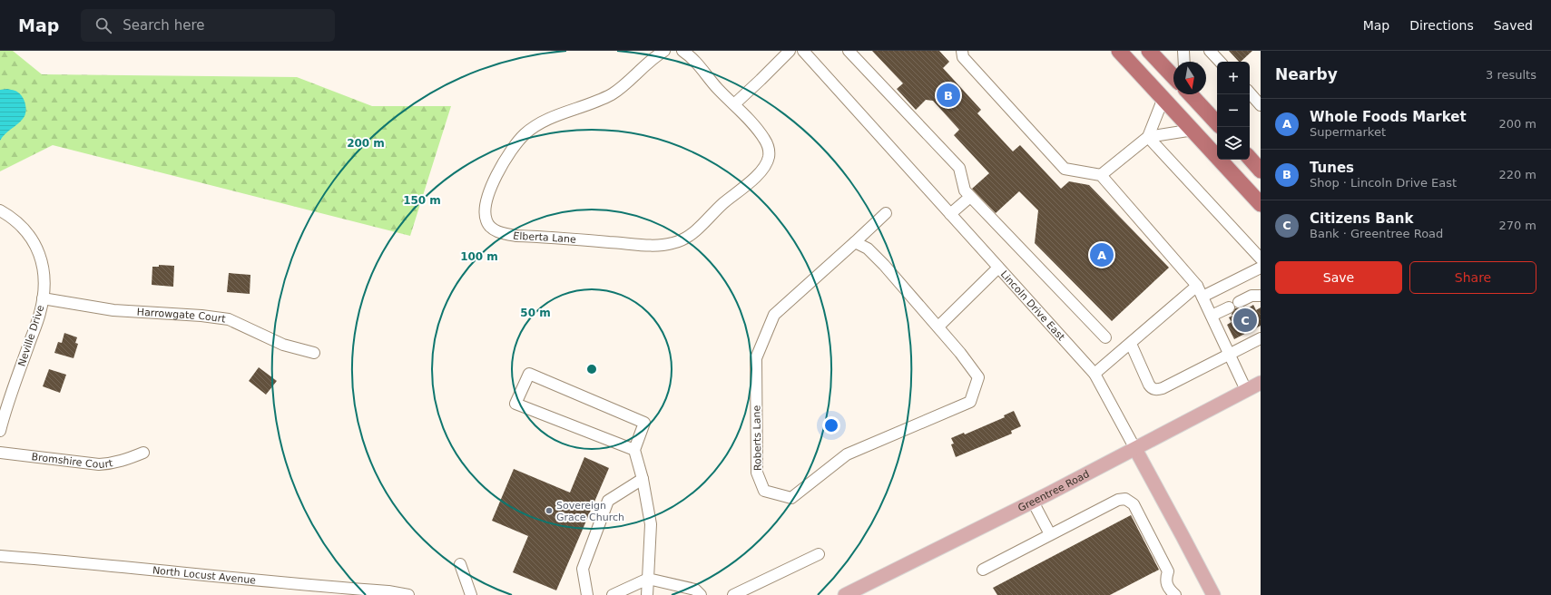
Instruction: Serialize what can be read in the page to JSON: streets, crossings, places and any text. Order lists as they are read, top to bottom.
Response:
{
  "streets": {
    "main road": ["Lincoln Drive East", "Greentree Road"],
    "street": [
      "Elberta Lane",
      "Harrowgate Court",
      "Neville Drive",
      "Roberts Lane",
      "Bromshire Court",
      "North Locust Avenue"
    ]
  },
  "crossings": [
    ["Lincoln Drive East", "Greentree Road"],
    ["Harrowgate Court", "Neville Drive"]
  ],
  "places": ["Sovereign Grace Church"],
  "north": "bottom",
  "page": {
    "header": "Map",
    "search": "Search here",
    "nav": ["Map", "Directions", "Saved"],
    "heading": ["Nearby", "3 results"],
    "map_buttons": ["+", "−"],
    "pins": ["B", "A", "C"],
    "list": [
      {
        "mark": "A",
        "name": "Whole Foods Market",
        "note": "Supermarket",
        "value": "200 m"
      },
      {
        "mark": "B",
        "name": "Tunes",
        "note": "Shop · Lincoln Drive East",
        "value": "220 m"
      },
      {
        "mark": "C",
        "name": "Citizens Bank",
        "note": "Bank · Greentree Road",
        "value": "270 m"
      }
    ],
    "buttons": ["Save", "Share"]
  },
  "rings": [
    "200 m",
    "150 m",
    "100 m",
    "50 m"
  ]
}
